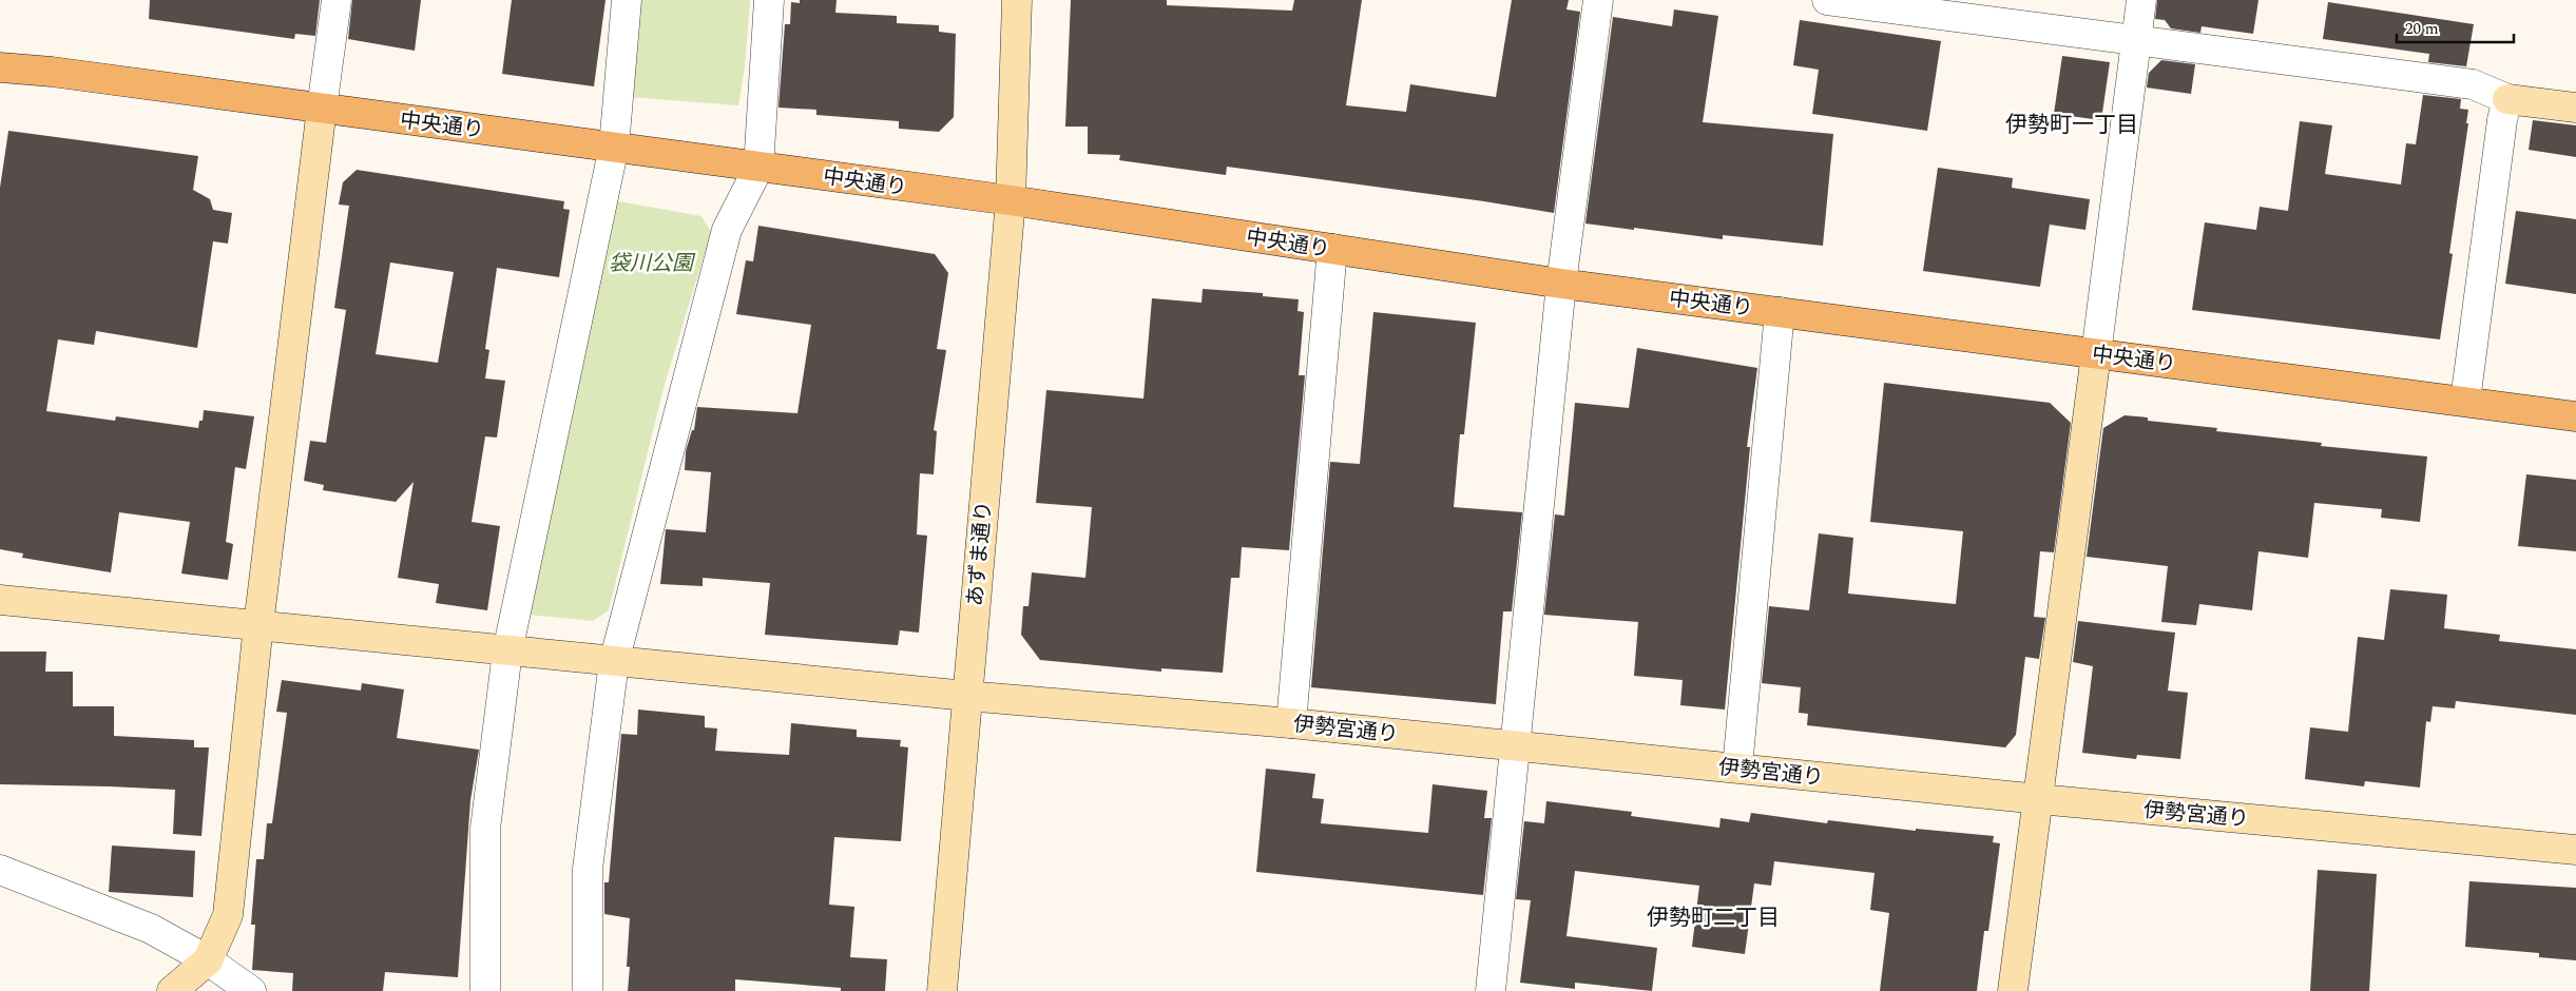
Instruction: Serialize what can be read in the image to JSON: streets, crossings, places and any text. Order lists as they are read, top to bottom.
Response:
{
  "streets": {
    "main road": ["中央通り"],
    "street": ["あずま通り", "伊勢宮通り"]
  },
  "crossings": [
    ["中央通り", "あずま通り"],
    ["あずま通り", "伊勢宮通り"]
  ],
  "districts": ["伊勢町一丁目", "伊勢町二丁目"],
  "parks": ["袋川公園"],
  "scale_bar": "20 m"
}
